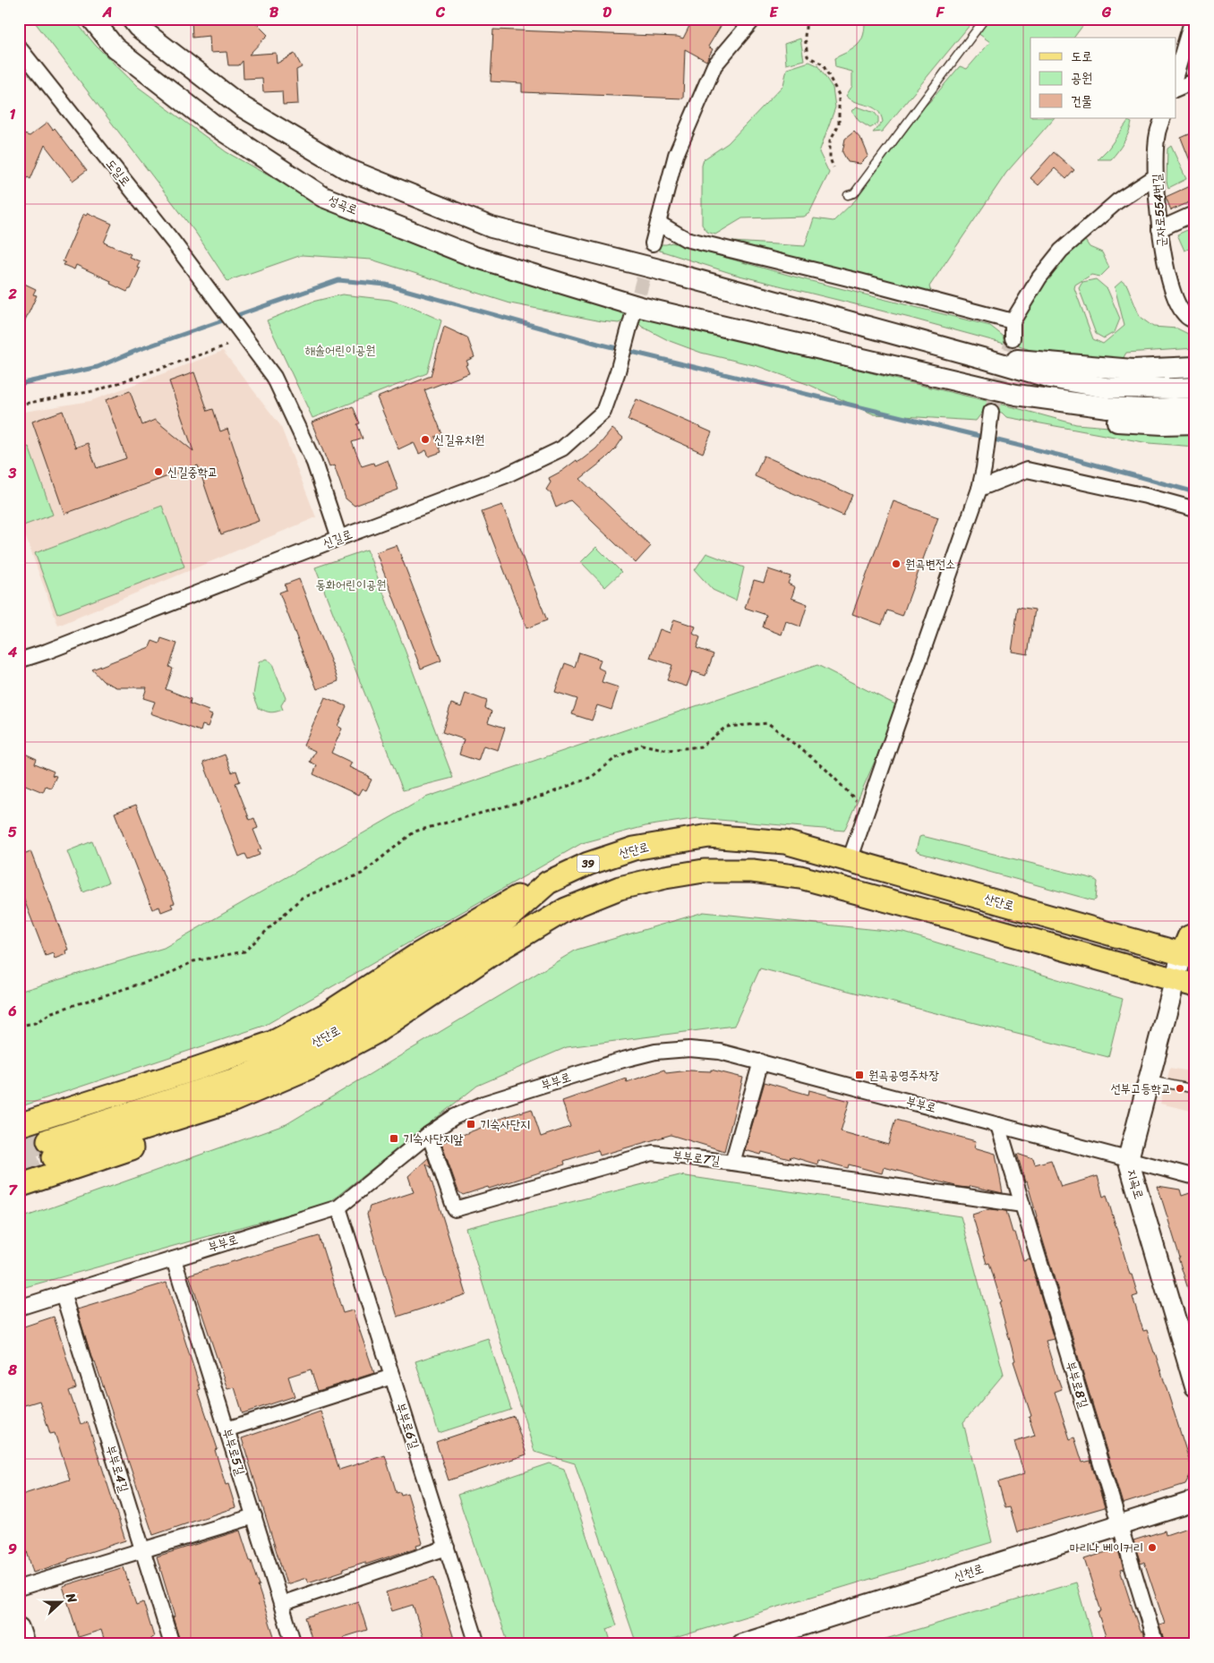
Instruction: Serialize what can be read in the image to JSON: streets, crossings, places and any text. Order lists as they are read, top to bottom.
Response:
{
  "streets": {
    "main road": [
      "성곡로",
      "산단로",
      "39",
      "지곡로",
      "신천로"
    ],
    "street": [
      "도일로",
      "군자로554번길",
      "신길로",
      "부부로",
      "부부로7길",
      "부부로8길",
      "부부로6길",
      "부부로5길",
      "부부로4길"
    ]
  },
  "crossings": [
    ["도일로", "신길로"],
    ["성곡로", "신길로"],
    ["산단로", "지곡로"],
    ["부부로", "부부로7길"],
    ["부부로", "지곡로"],
    ["부부로", "부부로8길"],
    ["부부로", "부부로6길"],
    ["부부로", "부부로5길"],
    ["부부로", "부부로4길"],
    ["부부로7길", "부부로8길"],
    ["부부로8길", "신천로"]
  ],
  "parks": ["해솔어린이공원", "동화어린이공원"],
  "places": {
    "other": [
      "신길유치원",
      "신길중학교",
      "원곡변전소",
      "선부고등학교",
      "마리나 베이커리"
    ],
    "transit": ["원곡공영주차장", "기숙사단지", "기숙사단지앞"]
  },
  "legend": ["도로", "공원", "건물"],
  "north": "right",
  "grid": {
    "columns": [
      "A",
      "B",
      "C",
      "D",
      "E",
      "F",
      "G"
    ],
    "rows": [
      "1",
      "2",
      "3",
      "4",
      "5",
      "6",
      "7",
      "8",
      "9"
    ]
  }
}
